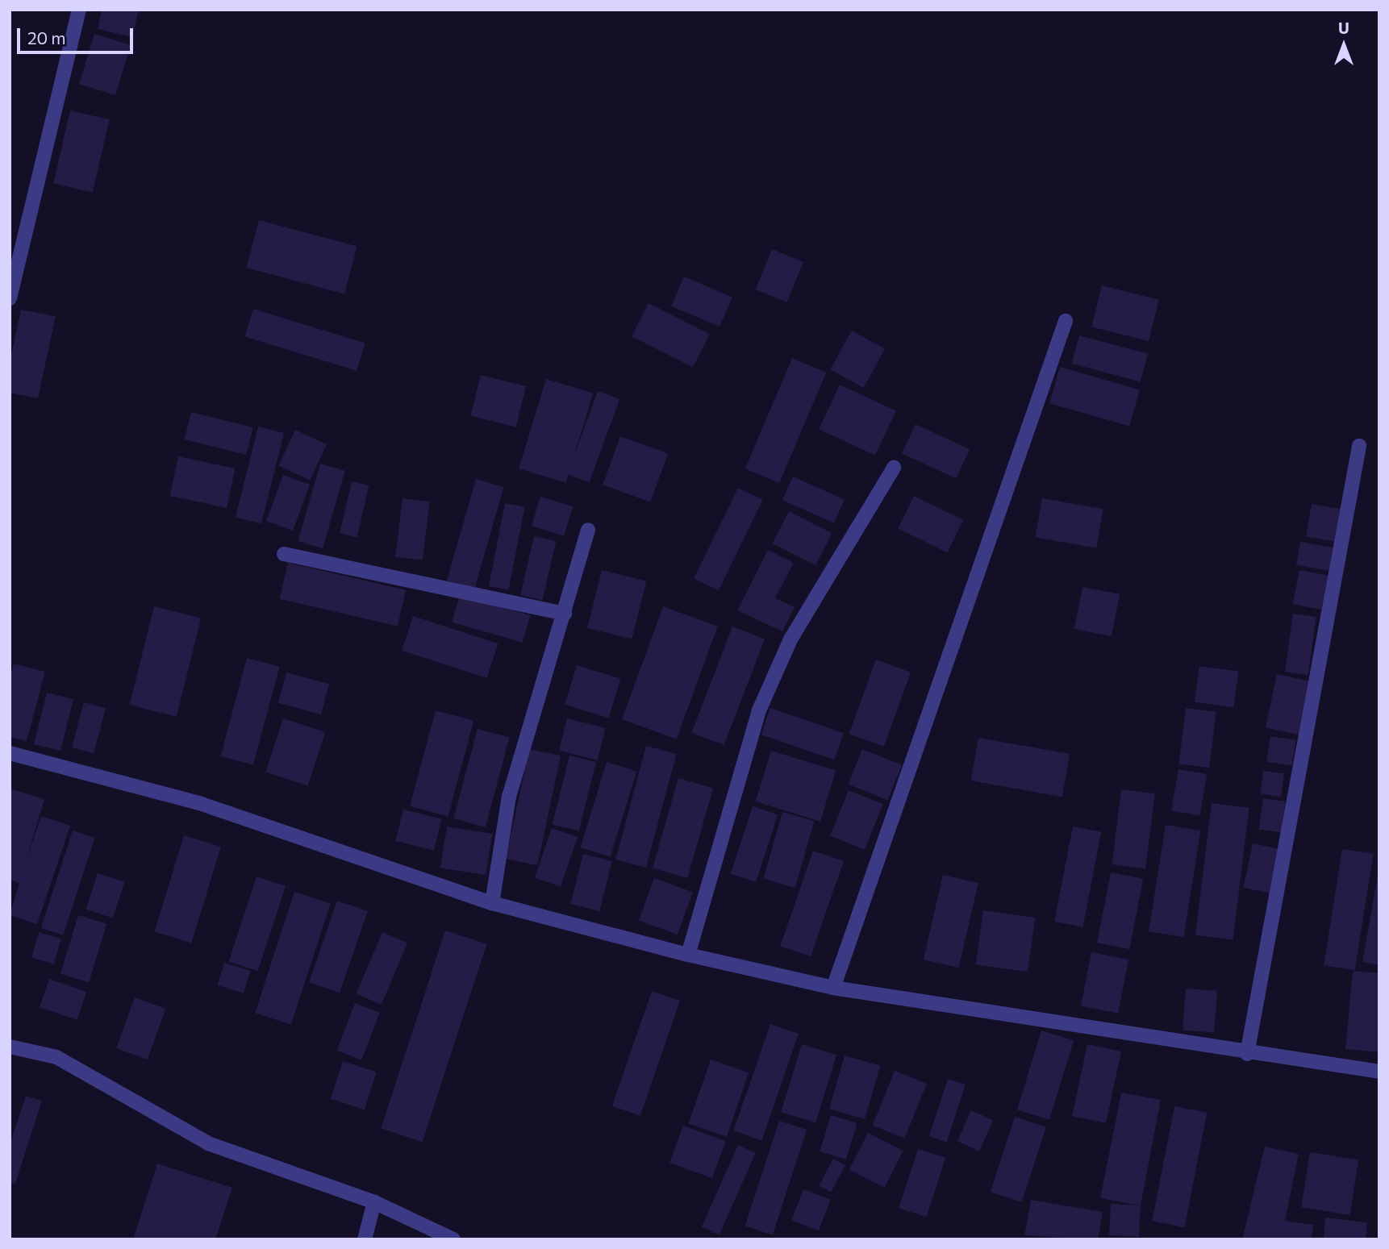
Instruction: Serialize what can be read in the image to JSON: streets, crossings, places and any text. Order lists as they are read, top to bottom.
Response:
{
  "scale_bar": "20 m",
  "north": "top"
}
